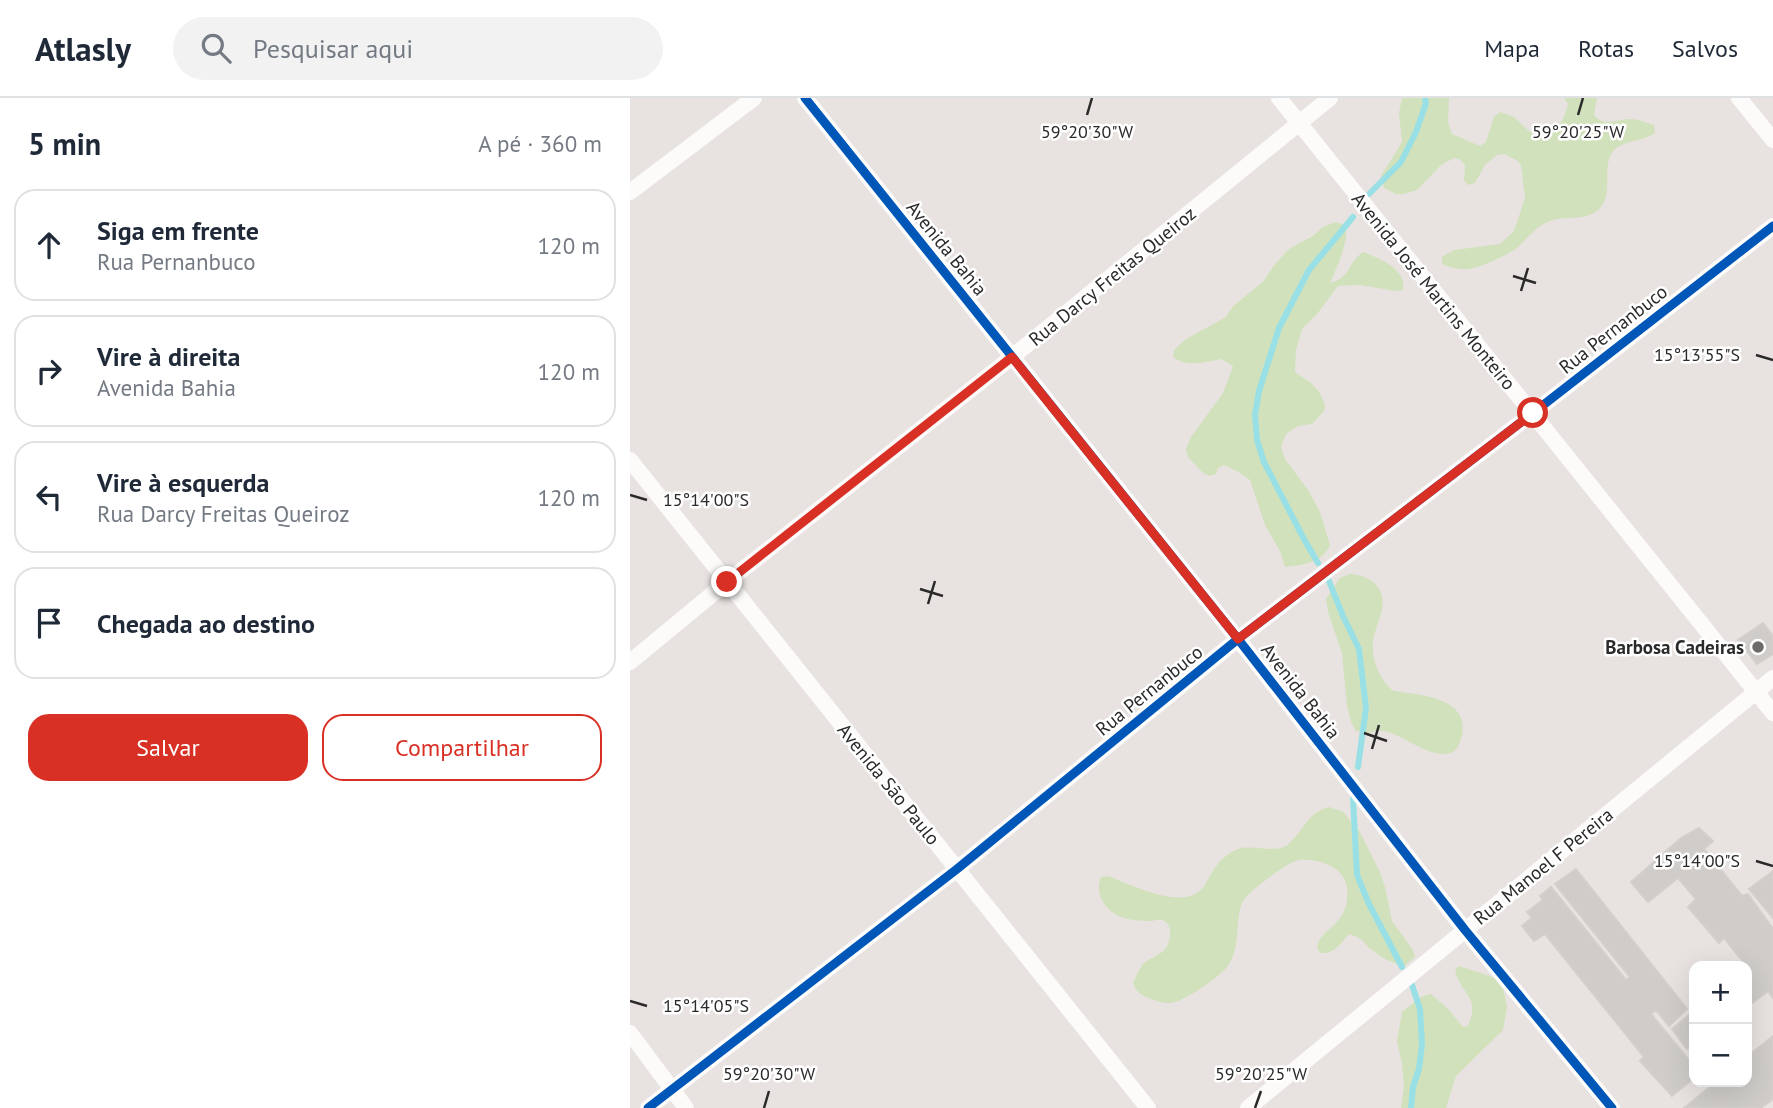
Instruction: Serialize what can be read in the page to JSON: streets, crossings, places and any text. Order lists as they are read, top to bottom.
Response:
{
  "streets": {
    "street": [
      "Avenida Bahia",
      "Rua Darcy Freitas Queiroz",
      "Avenida José Martins Monteiro",
      "Rua Pernanbuco",
      "Avenida São Paulo",
      "Rua Manoel F Pereira"
    ]
  },
  "crossings": [
    ["Avenida Bahia", "Rua Darcy Freitas Queiroz"],
    ["Avenida Bahia", "Rua Pernanbuco"],
    ["Avenida Bahia", "Rua Manoel F Pereira"],
    ["Rua Darcy Freitas Queiroz", "Avenida José Martins Monteiro"],
    ["Rua Darcy Freitas Queiroz", "Avenida São Paulo"],
    ["Avenida José Martins Monteiro", "Rua Pernanbuco"],
    ["Avenida José Martins Monteiro", "Rua Manoel F Pereira"],
    ["Rua Pernanbuco", "Avenida São Paulo"]
  ],
  "places": ["Barbosa Cadeiras"],
  "page": {
    "header": "Atlasly",
    "search": "Pesquisar aqui",
    "nav": ["Mapa", "Rotas", "Salvos"],
    "heading": ["5 min", "A pé · 360 m"],
    "list": [
      ["Siga em frente", "Rua Pernanbuco", "120 m"],
      ["Vire à direita", "Avenida Bahia", "120 m"],
      ["Vire à esquerda", "Rua Darcy Freitas Queiroz", "120 m"],
      "Chegada ao destino"
    ],
    "buttons": ["Salvar", "Compartilhar"],
    "map_buttons": ["+", "−"]
  },
  "coordinates": [
    "59°20'30\"W",
    "59°20'25\"W",
    "15°13'55\"S",
    "15°14'00\"S",
    "15°14'05\"S"
  ]
}
